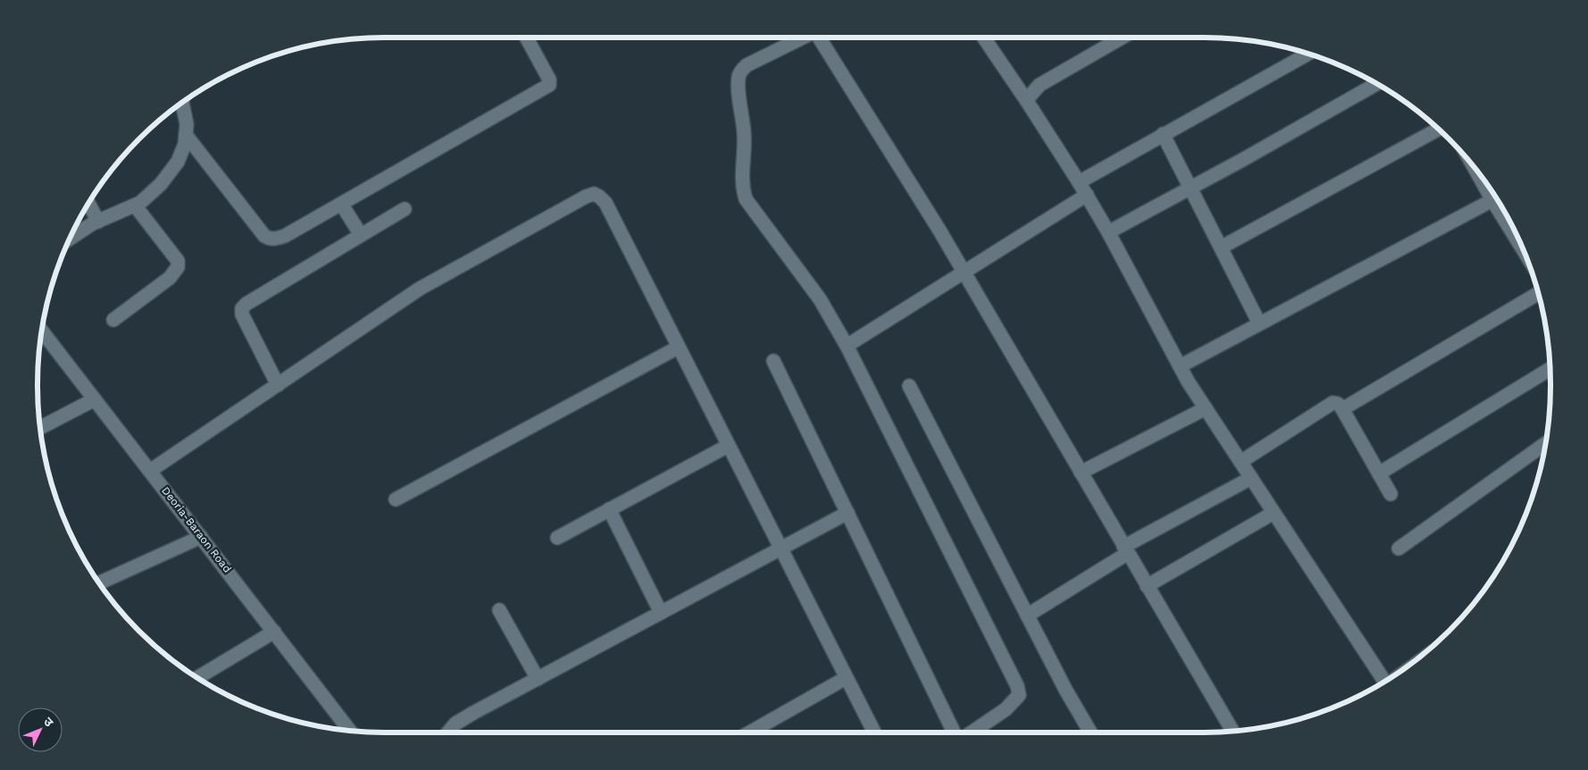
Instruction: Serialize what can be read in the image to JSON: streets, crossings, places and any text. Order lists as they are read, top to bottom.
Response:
{
  "streets": {
    "street": ["Deoria-Baraon Road"]
  },
  "north": "top right"
}
